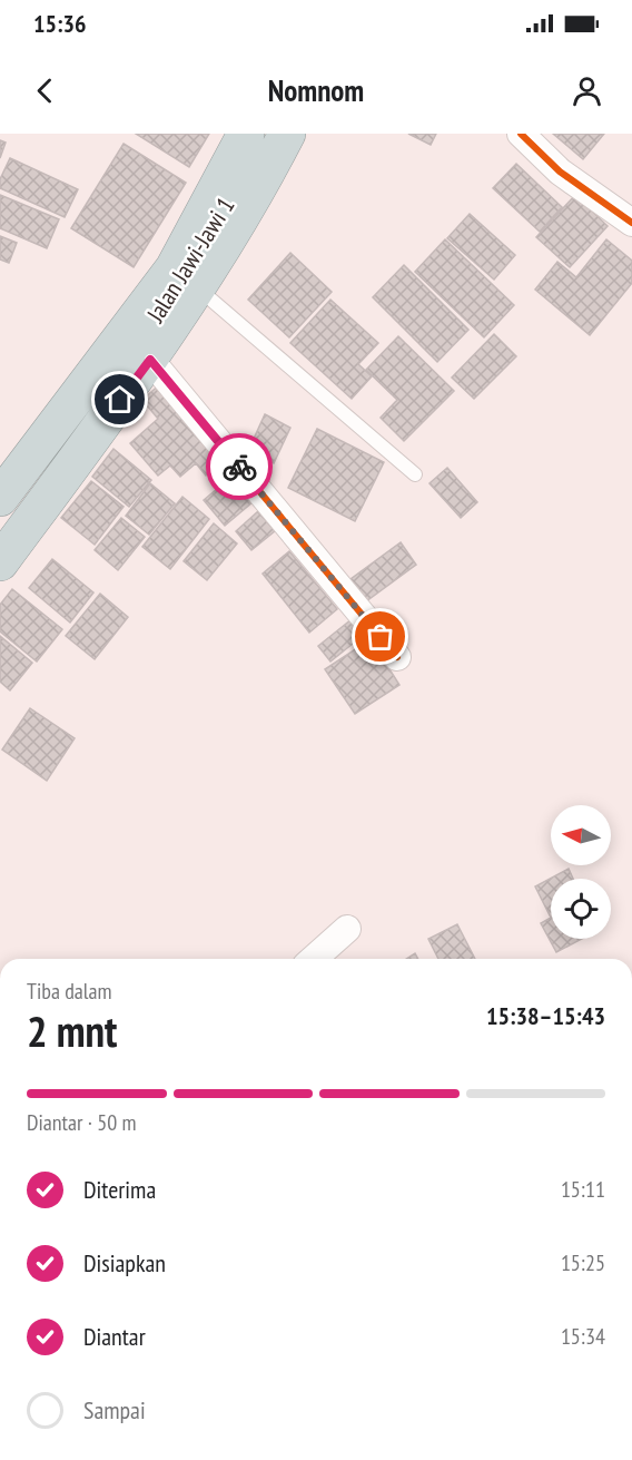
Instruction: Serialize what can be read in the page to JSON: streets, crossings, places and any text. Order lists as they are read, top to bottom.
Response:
{
  "streets": {
    "highway": ["Jalan Jawi-Jawi 1"]
  },
  "north": "left",
  "page": {
    "status": "15:36",
    "header": "Nomnom",
    "heading": ["2 mnt", "Tiba dalam", "15:38–15:43"],
    "bar": "Diantar · 50 m",
    "list": [
      ["Diterima", "15:11"],
      ["Disiapkan", "15:25"],
      ["Diantar", "15:34"],
      "Sampai"
    ]
  }
}
